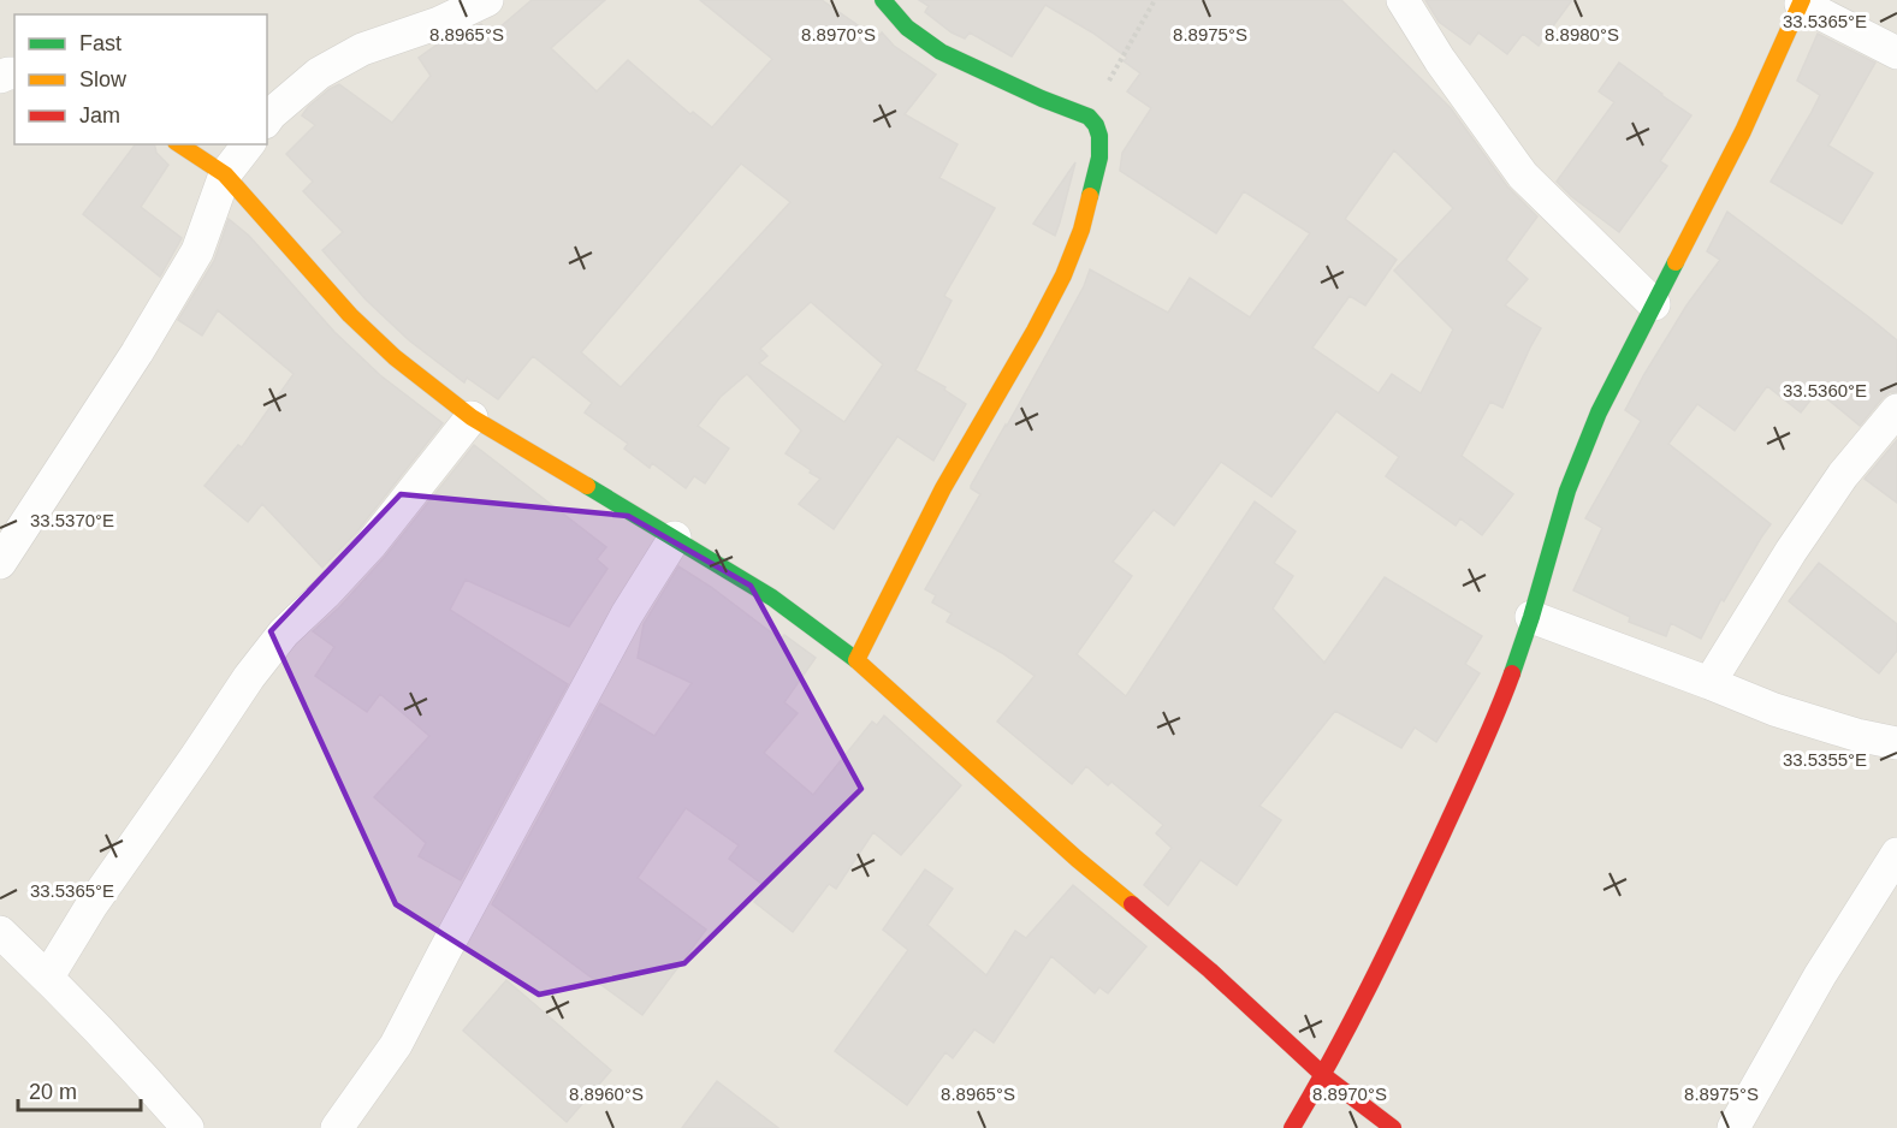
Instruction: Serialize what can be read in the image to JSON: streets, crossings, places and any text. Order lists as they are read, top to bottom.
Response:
{
  "legend": ["Fast", "Slow", "Jam"],
  "scale_bar": "20 m",
  "coordinates": [
    "33.5365°E",
    "8.8975°S",
    "8.8980°S",
    "8.8965°S",
    "8.8970°S",
    "33.5360°E",
    "33.5370°E",
    "33.5355°E",
    "8.8960°S"
  ]
}
